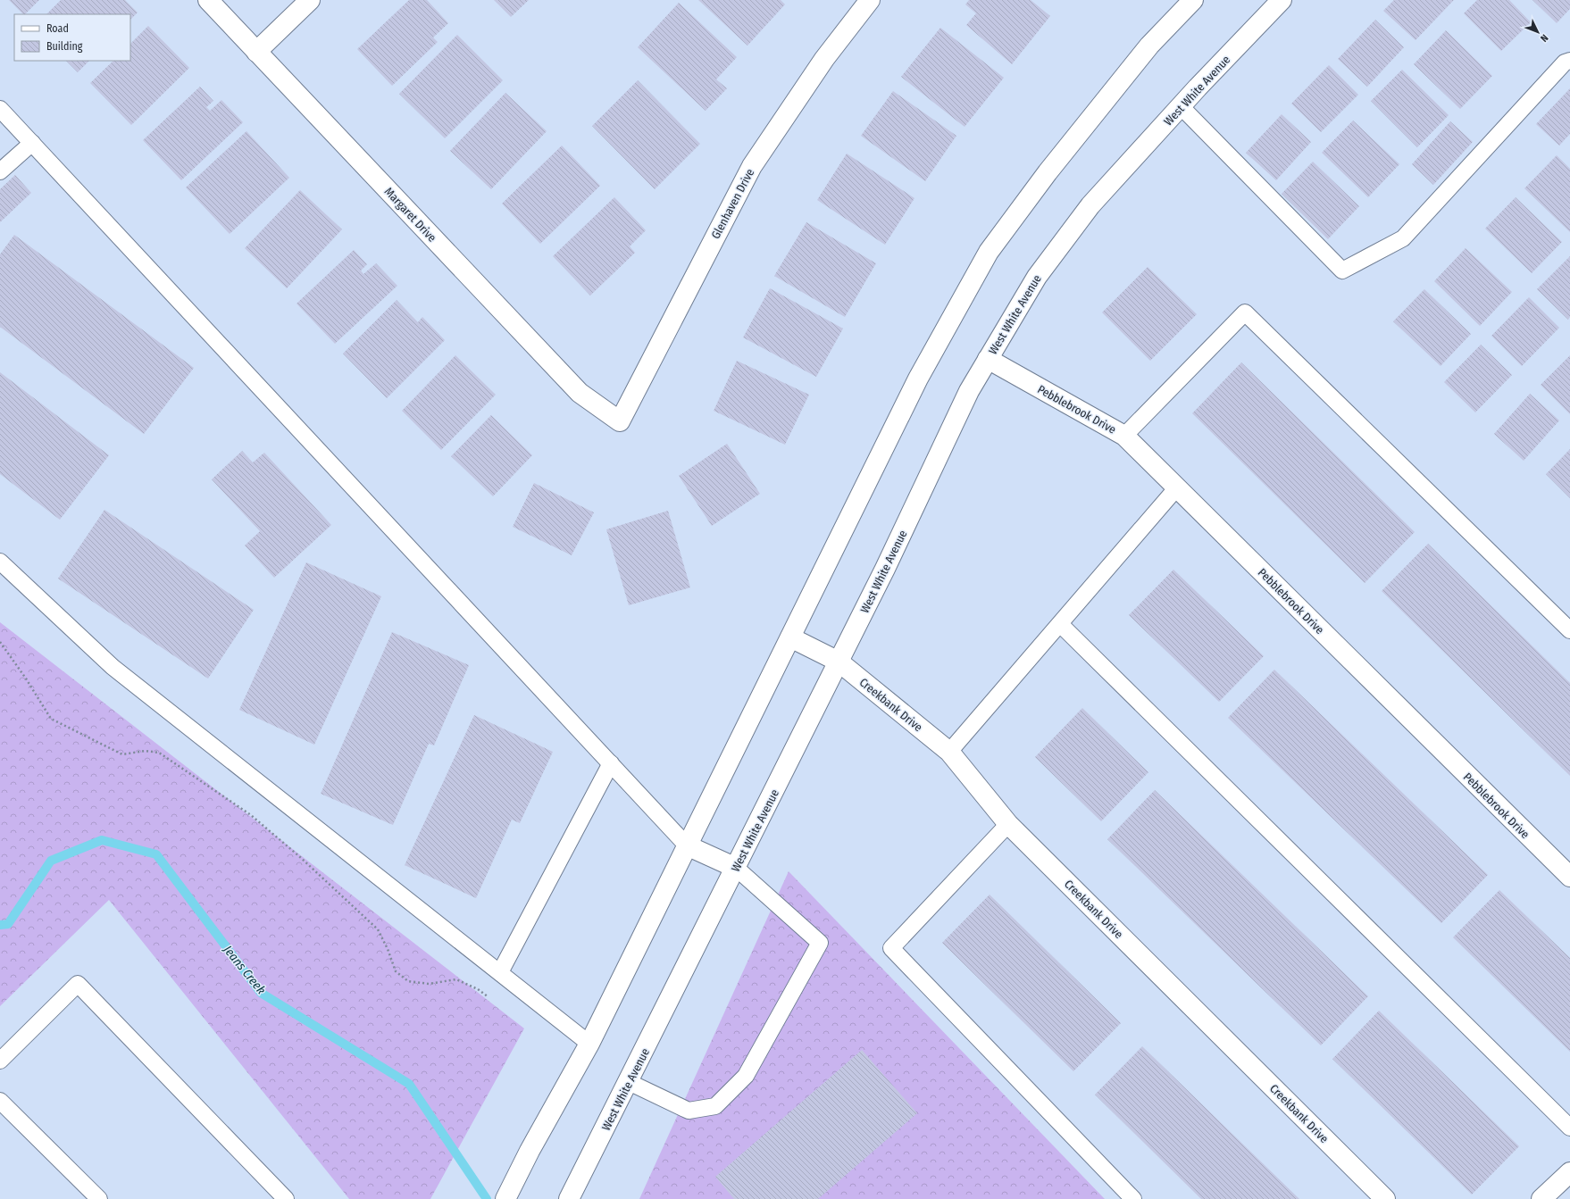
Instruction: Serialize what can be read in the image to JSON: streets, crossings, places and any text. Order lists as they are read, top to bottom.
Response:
{
  "streets": {
    "main road": [
      "West White Avenue",
      "Glenhaven Drive",
      "Margaret Drive",
      "Pebblebrook Drive",
      "Creekbank Drive"
    ]
  },
  "crossings": [
    ["West White Avenue", "Pebblebrook Drive"],
    ["West White Avenue", "Creekbank Drive"],
    ["Glenhaven Drive", "Margaret Drive"]
  ],
  "water": ["Jeans Creek"],
  "legend": ["Road", "Building"],
  "north": "bottom right"
}
